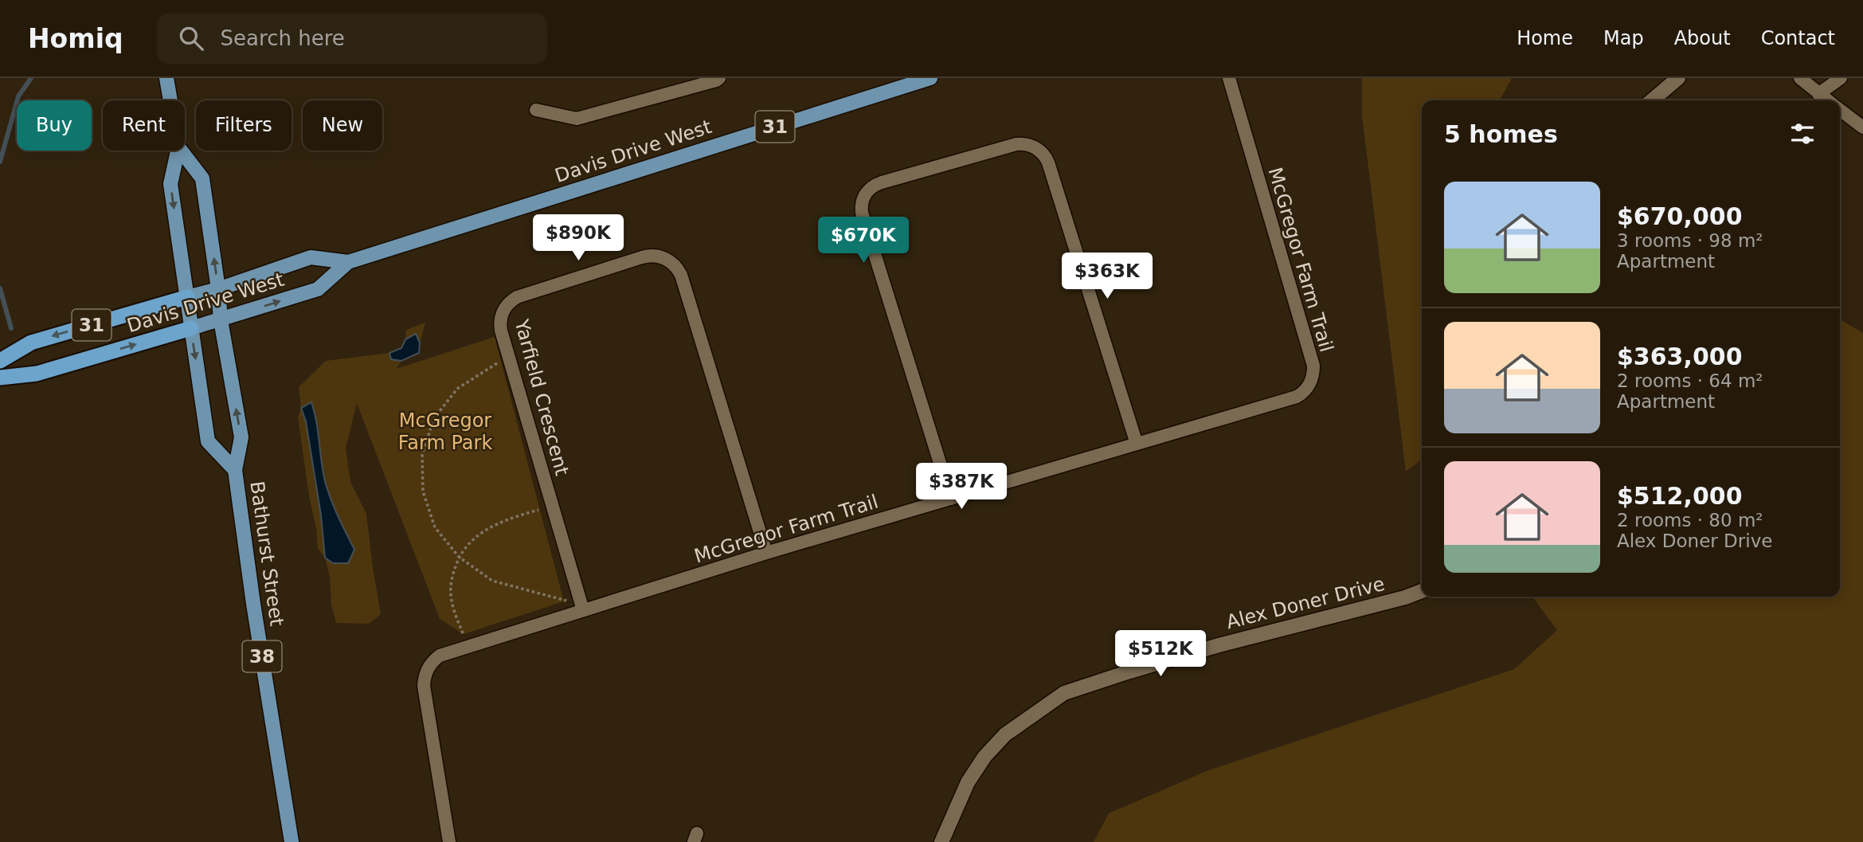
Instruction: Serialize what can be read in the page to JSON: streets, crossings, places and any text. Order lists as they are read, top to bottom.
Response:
{
  "streets": {
    "highway": ["31", "Davis Drive West"],
    "main road": ["Bathurst Street", "38"],
    "street": ["McGregor Farm Trail", "Yarfield Crescent", "Alex Doner Drive"]
  },
  "crossings": [
    ["Davis Drive West", "Bathurst Street"],
    ["McGregor Farm Trail", "Yarfield Crescent"]
  ],
  "parks": ["McGregor Farm Park"],
  "page": {
    "header": "Homiq",
    "search": "Search here",
    "nav": [
      "Home",
      "Map",
      "About",
      "Contact"
    ],
    "chip": [
      "Buy",
      "Rent",
      "Filters",
      "New"
    ],
    "heading": "5 homes",
    "list": [
      {
        "name": "$670,000",
        "note": "3 rooms · 98 m² · Apartment"
      },
      {
        "name": "$363,000",
        "note": "2 rooms · 64 m² · Apartment"
      },
      {
        "name": "$512,000",
        "note": "2 rooms · 80 m² · Alex Doner Drive"
      }
    ],
    "price": [
      "$890K",
      "$670K",
      "$363K",
      "$387K",
      "$512K"
    ]
  }
}
